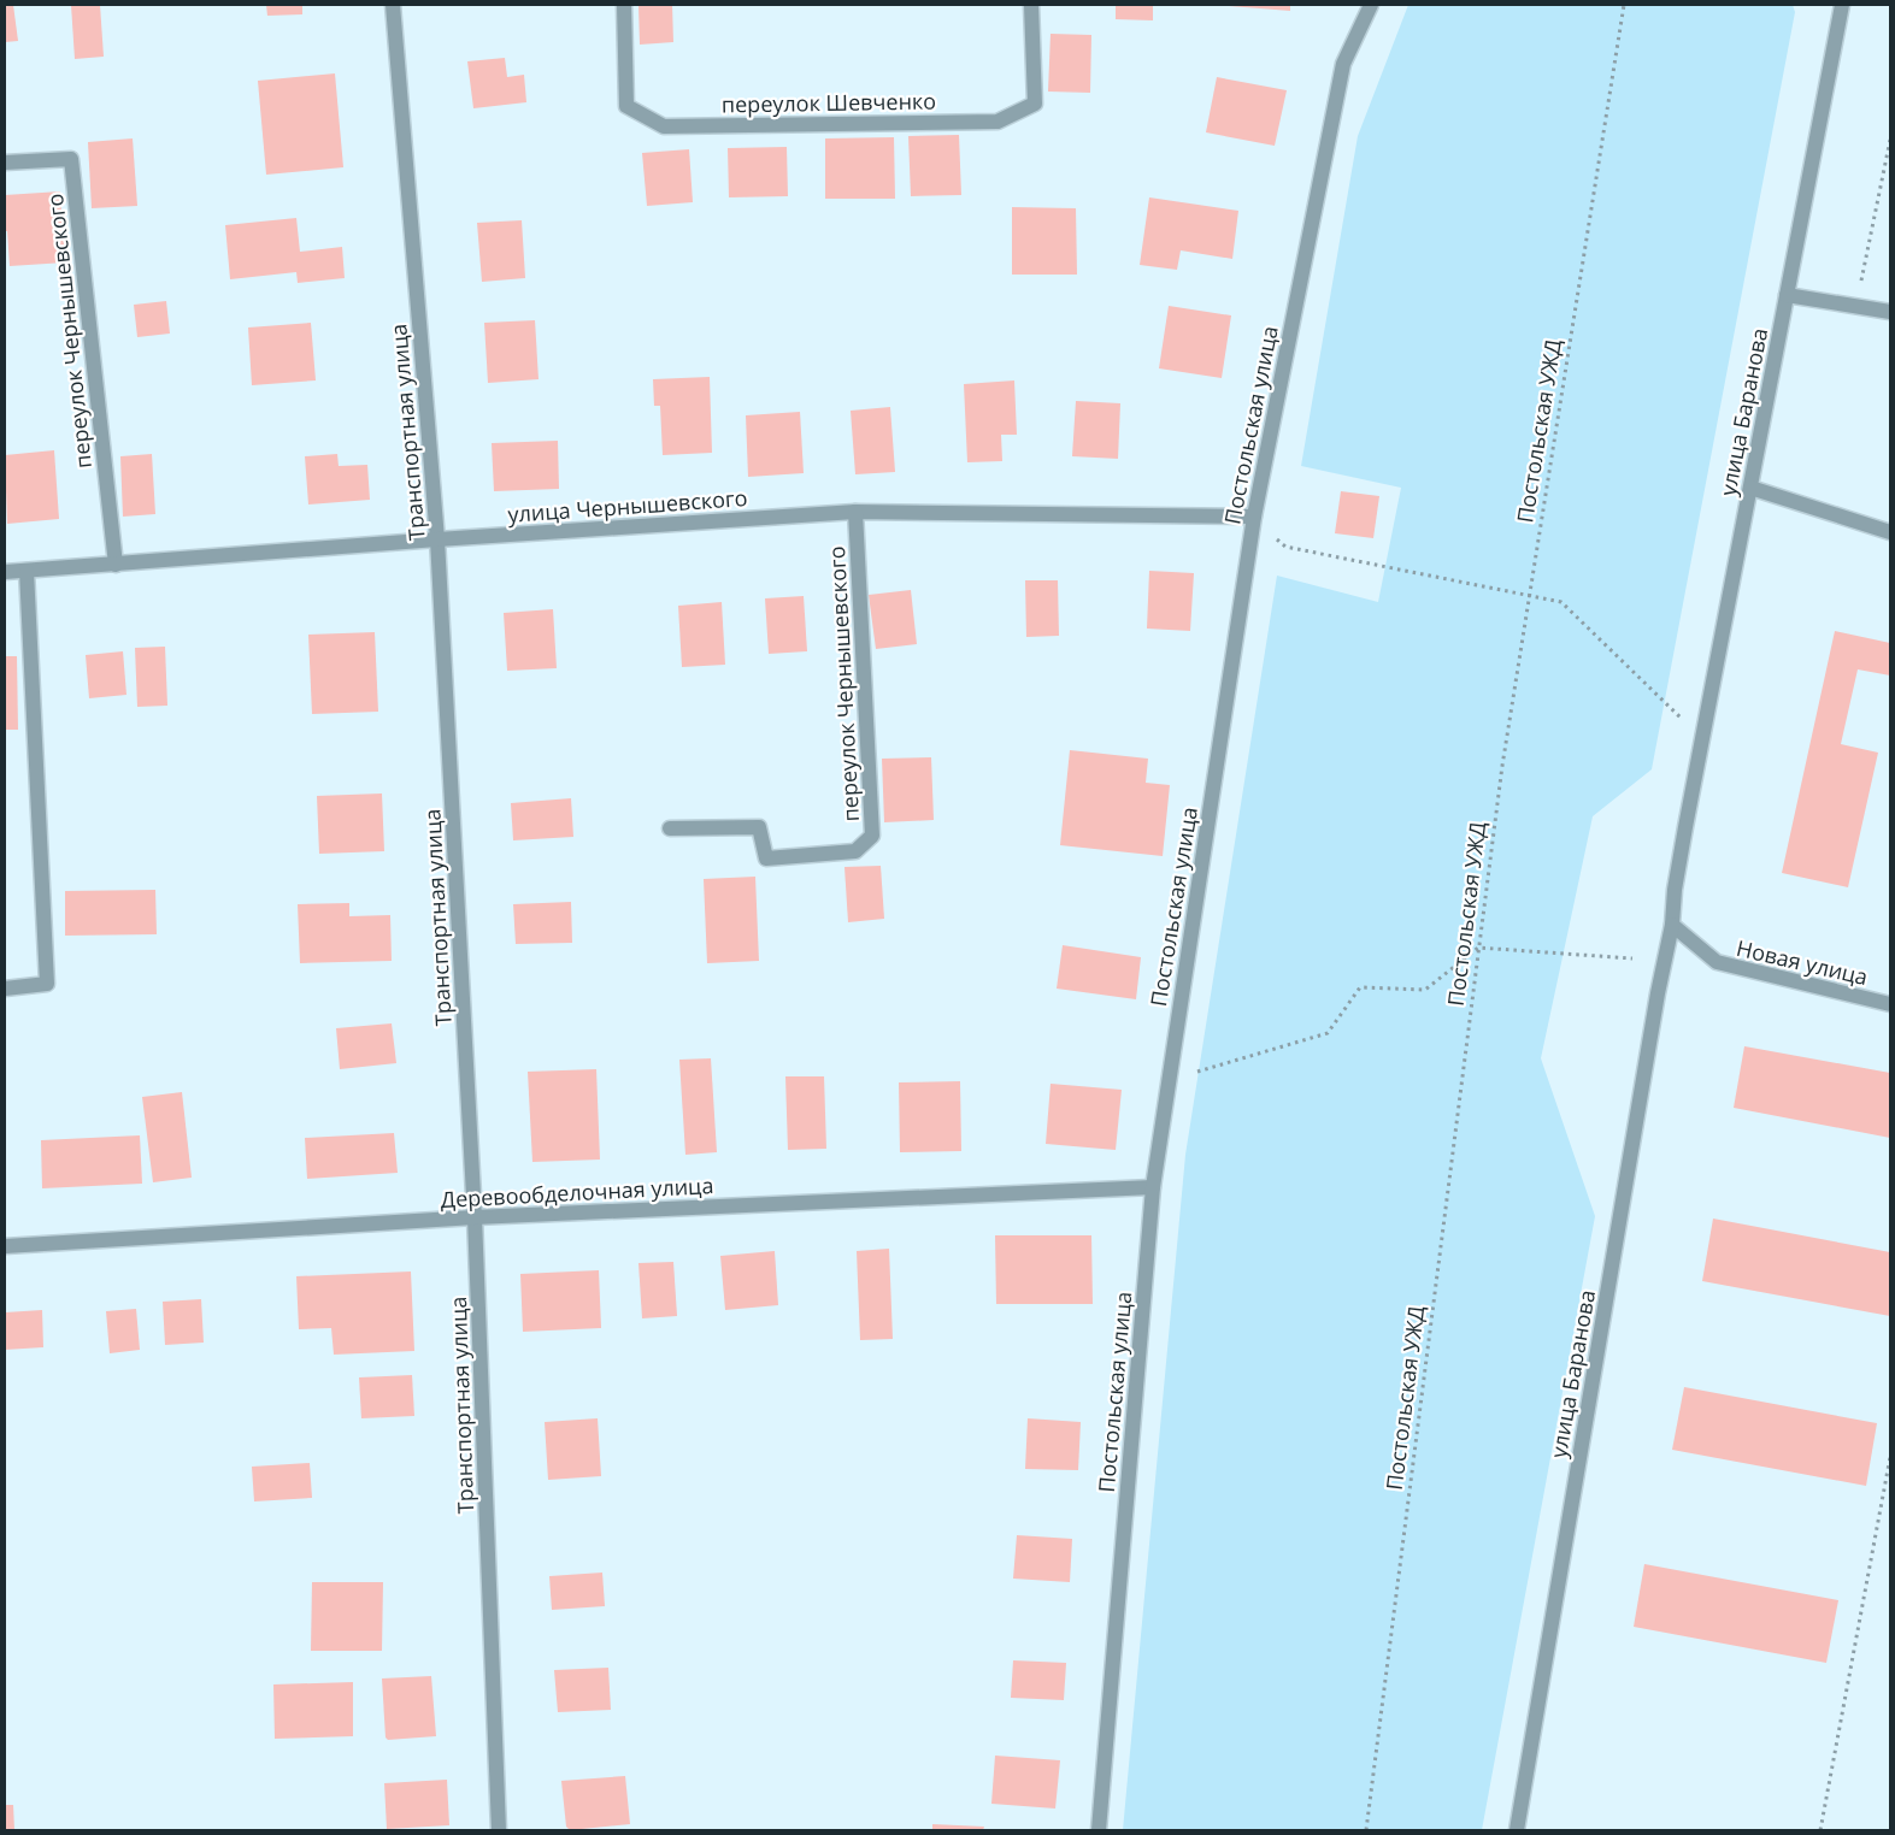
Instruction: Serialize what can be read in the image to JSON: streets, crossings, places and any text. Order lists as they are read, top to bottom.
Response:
{
  "streets": {
    "street": [
      "переулок Шевченко",
      "переулок Чернышевского",
      "улица Баранова",
      "Постольская улица",
      "Транспортная улица",
      "улица Чернышевского",
      "Новая улица",
      "Деревообделочная улица"
    ],
    "path": ["Постольская УЖД"]
  },
  "crossings": [
    ["переулок Чернышевского", "улица Чернышевского"],
    ["улица Баранова", "Новая улица"],
    ["Постольская улица", "улица Чернышевского"],
    ["Постольская улица", "Деревообделочная улица"],
    ["Транспортная улица", "улица Чернышевского"],
    ["Транспортная улица", "Деревообделочная улица"]
  ]
}
